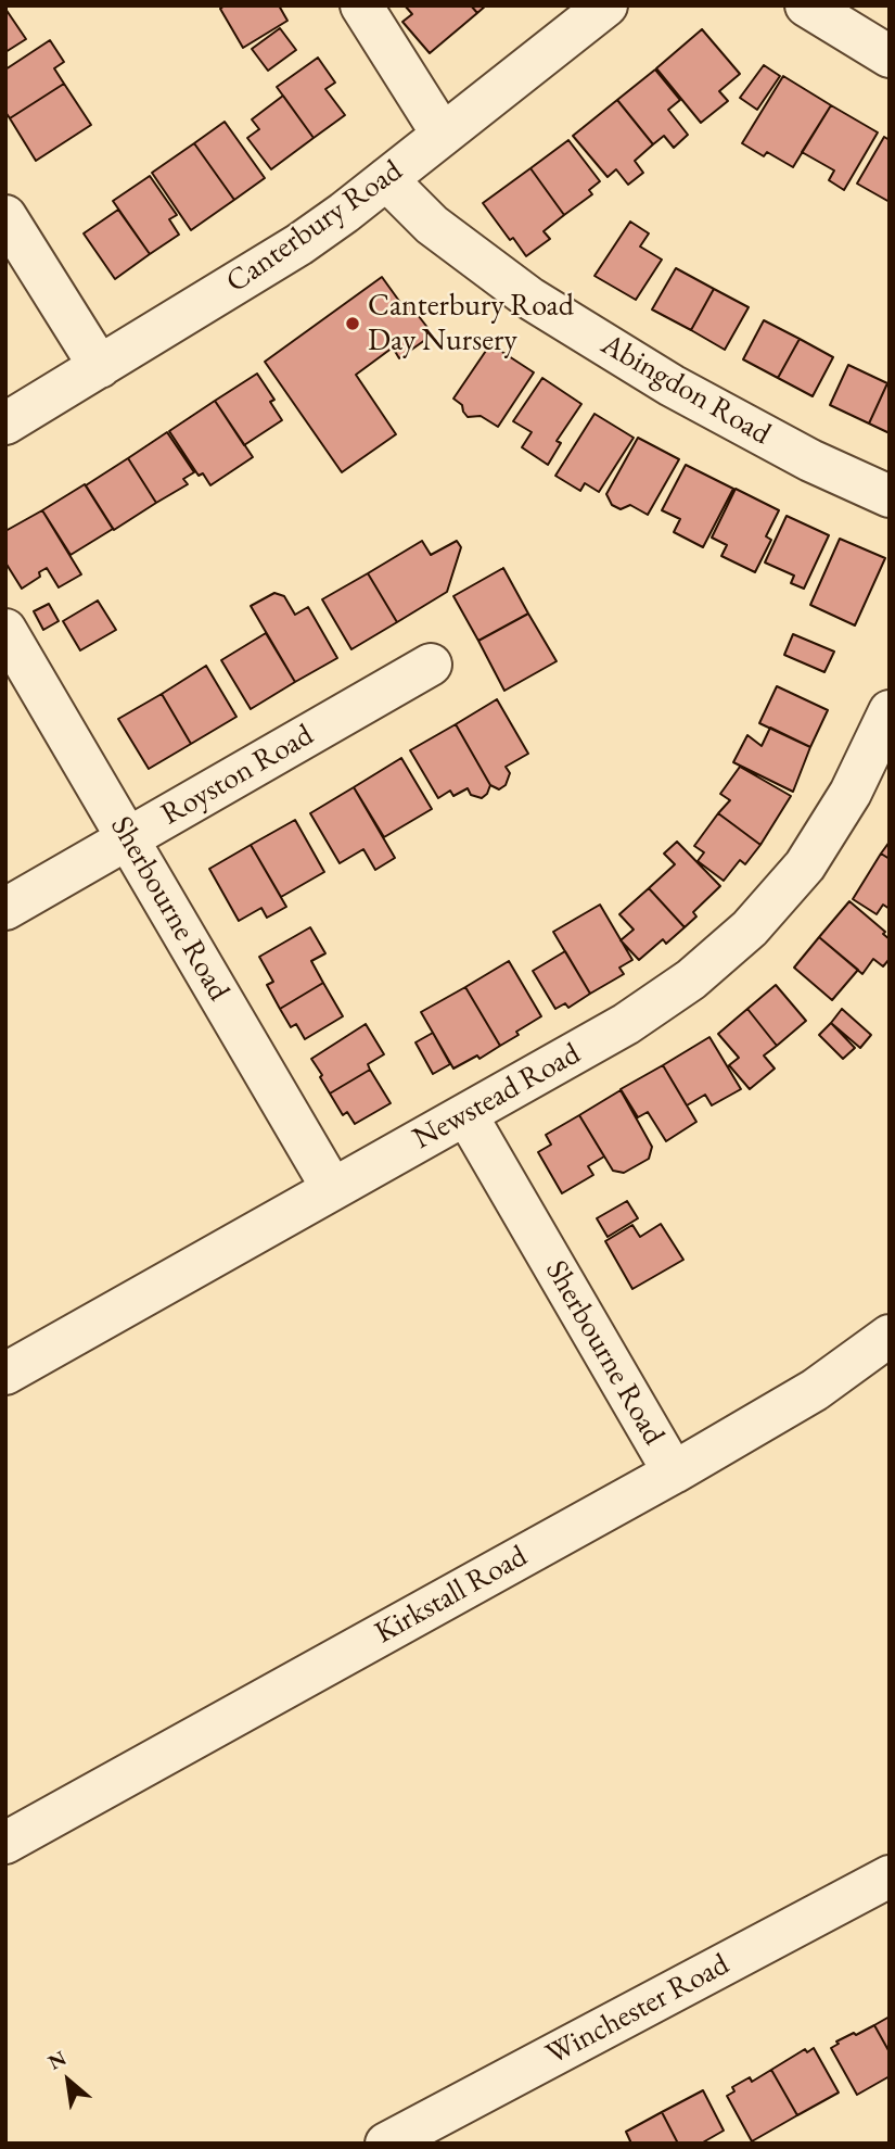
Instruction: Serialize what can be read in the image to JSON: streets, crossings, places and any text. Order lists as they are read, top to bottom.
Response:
{
  "streets": {
    "street": [
      "Canterbury Road",
      "Abingdon Road",
      "Royston Road",
      "Sherbourne Road",
      "Newstead Road",
      "Kirkstall Road",
      "Winchester Road"
    ]
  },
  "crossings": [
    ["Canterbury Road", "Abingdon Road"],
    ["Royston Road", "Sherbourne Road"],
    ["Sherbourne Road", "Newstead Road"],
    ["Sherbourne Road", "Kirkstall Road"]
  ],
  "places": ["Canterbury Road Day Nursery"],
  "north": "top left"
}
